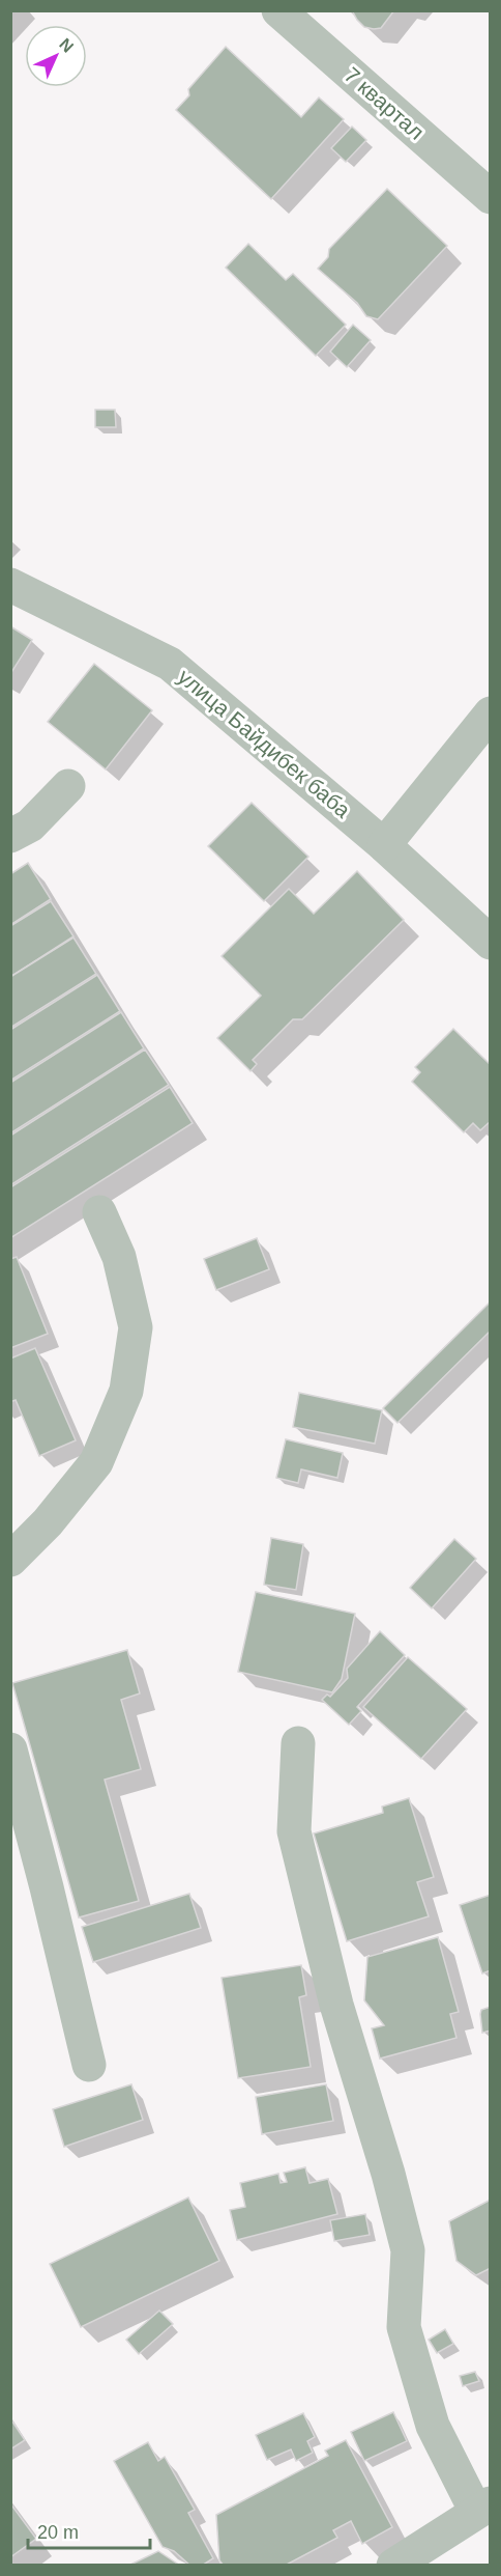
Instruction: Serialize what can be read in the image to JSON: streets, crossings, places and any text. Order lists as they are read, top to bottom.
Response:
{
  "streets": {
    "street": ["7 квартал", "улица Байдибек баба"]
  },
  "scale_bar": "20 m",
  "north": "top right"
}
